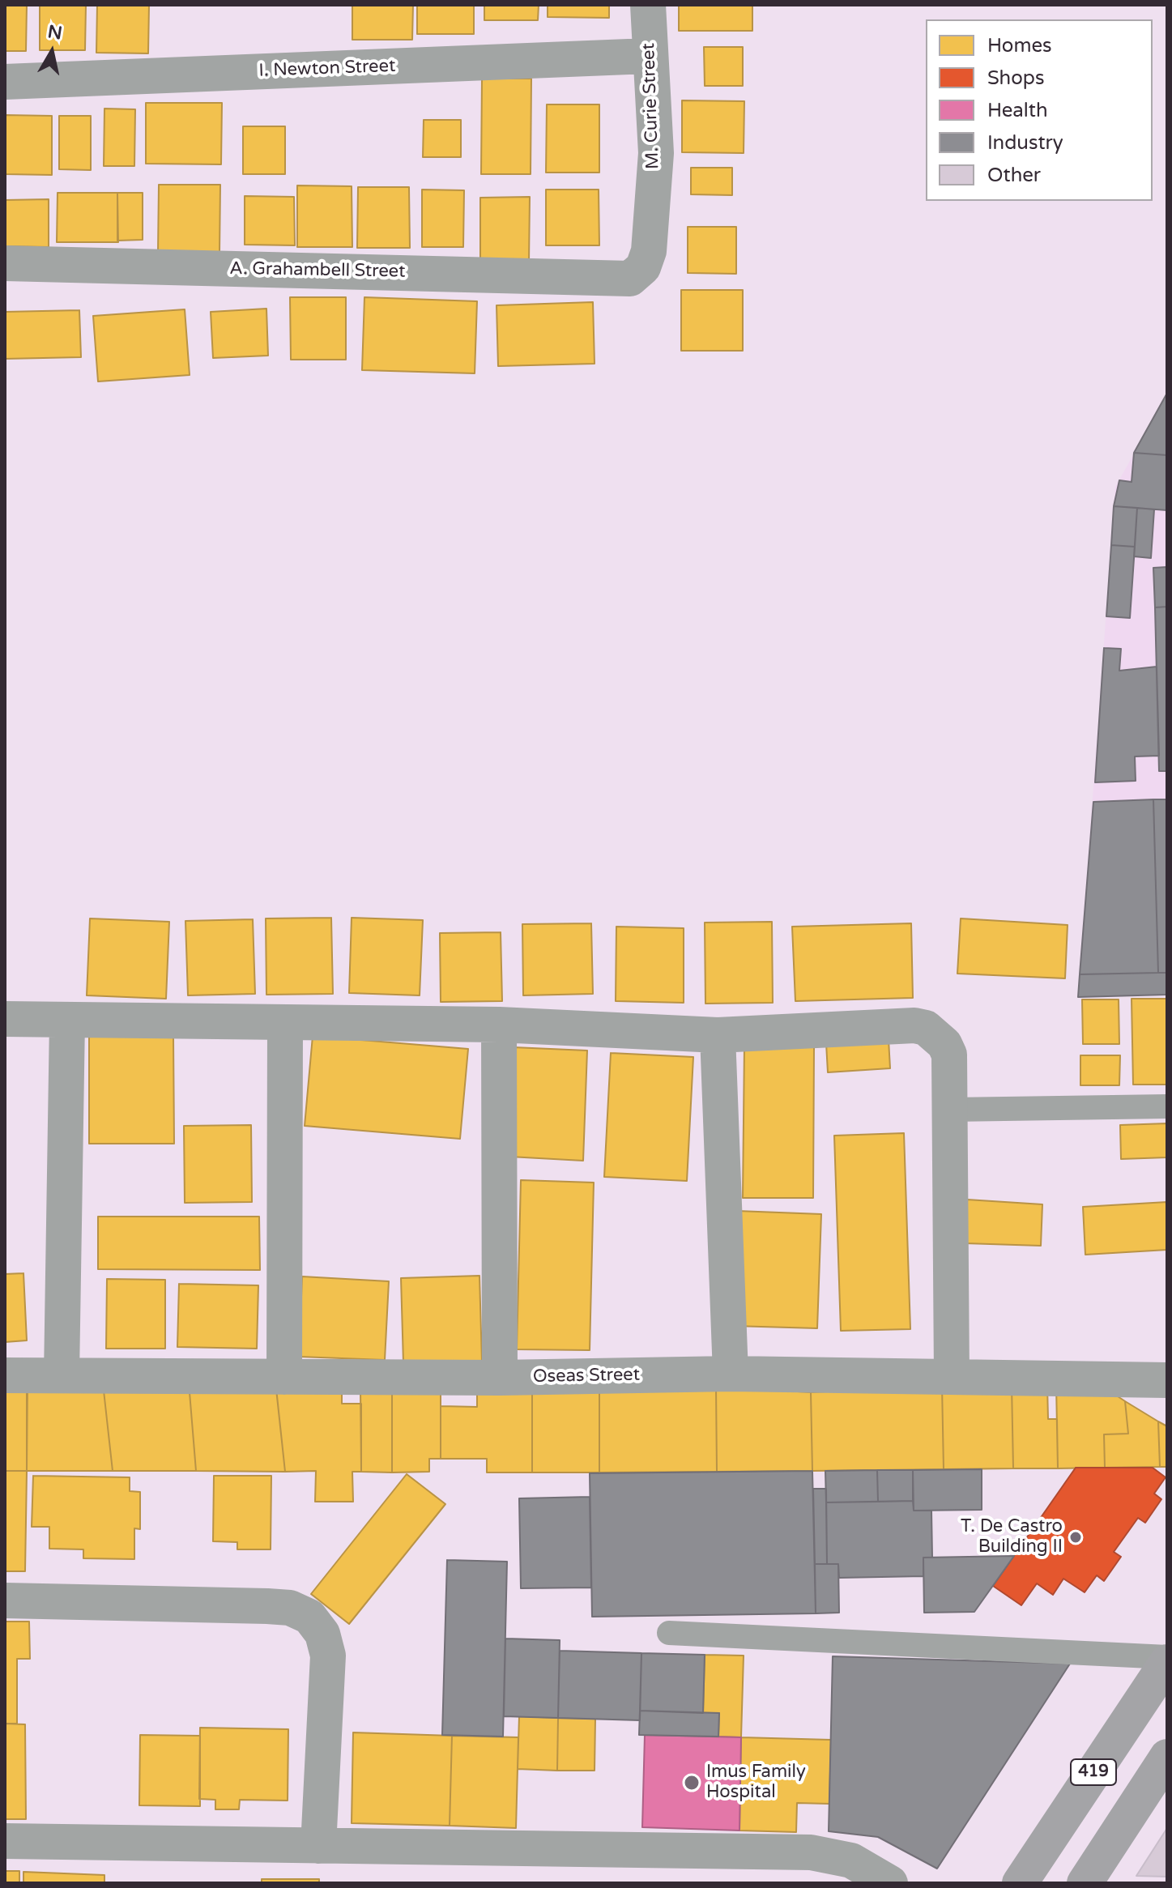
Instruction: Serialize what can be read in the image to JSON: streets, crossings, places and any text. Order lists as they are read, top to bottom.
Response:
{
  "streets": {
    "highway": ["419"],
    "street": [
      "I. Newton Street",
      "M. Curie Street",
      "A. Grahambell Street",
      "Oseas Street"
    ]
  },
  "crossings": [
    ["I. Newton Street", "M. Curie Street"],
    ["M. Curie Street", "A. Grahambell Street"]
  ],
  "places": ["T. De Castro Building II", "Imus Family Hospital"],
  "legend": [
    "Homes",
    "Shops",
    "Health",
    "Industry",
    "Other"
  ],
  "north": "top"
}
